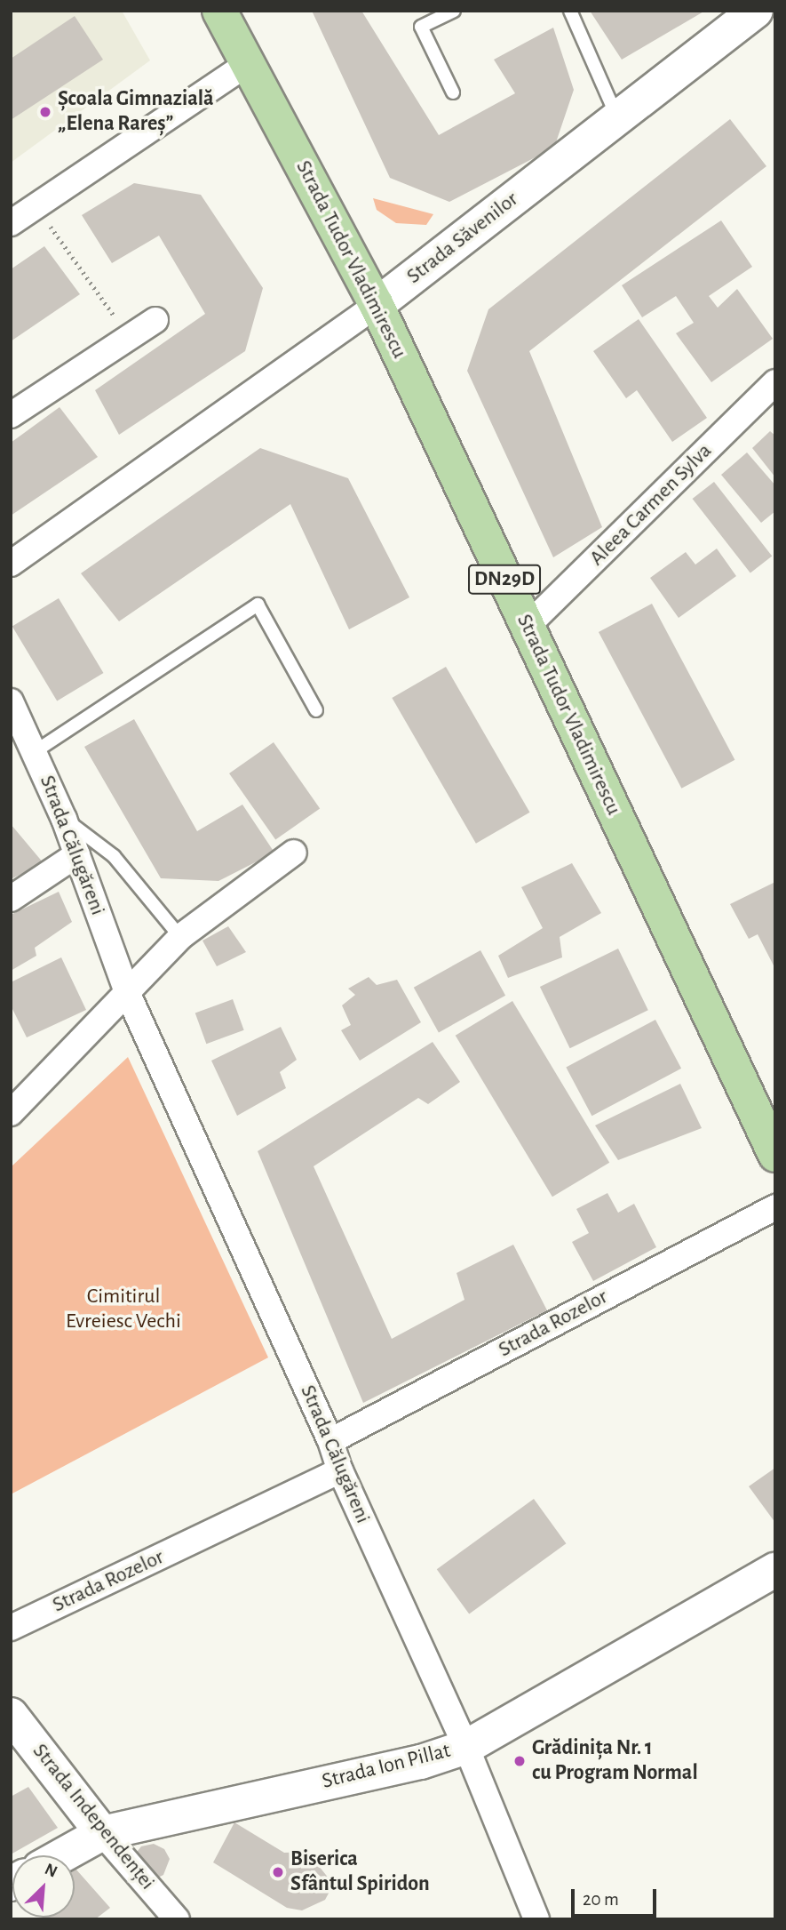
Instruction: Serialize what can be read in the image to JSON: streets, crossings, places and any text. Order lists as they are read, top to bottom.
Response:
{
  "streets": {
    "main road": [
      "Strada Săvenilor",
      "Strada Tudor Vladimirescu",
      "DN29D",
      "Strada Ion Pillat",
      "Strada Independenței"
    ],
    "street": ["Aleea Carmen Sylva", "Strada Călugăreni", "Strada Rozelor"]
  },
  "crossings": [
    ["Strada Săvenilor", "Strada Tudor Vladimirescu"],
    ["Strada Tudor Vladimirescu", "Aleea Carmen Sylva"],
    ["Strada Călugăreni", "Strada Rozelor"],
    ["Strada Călugăreni", "Strada Ion Pillat"],
    ["Strada Ion Pillat", "Strada Independenței"]
  ],
  "parks": ["Cimitirul Evreiesc Vechi"],
  "places": ["Școala Gimnazială „Elena Rareș”", "Grădinița Nr. 1 cu Program Normal", "Biserica Sfântul Spiridon"],
  "scale_bar": "20 m",
  "north": "top right"
}
